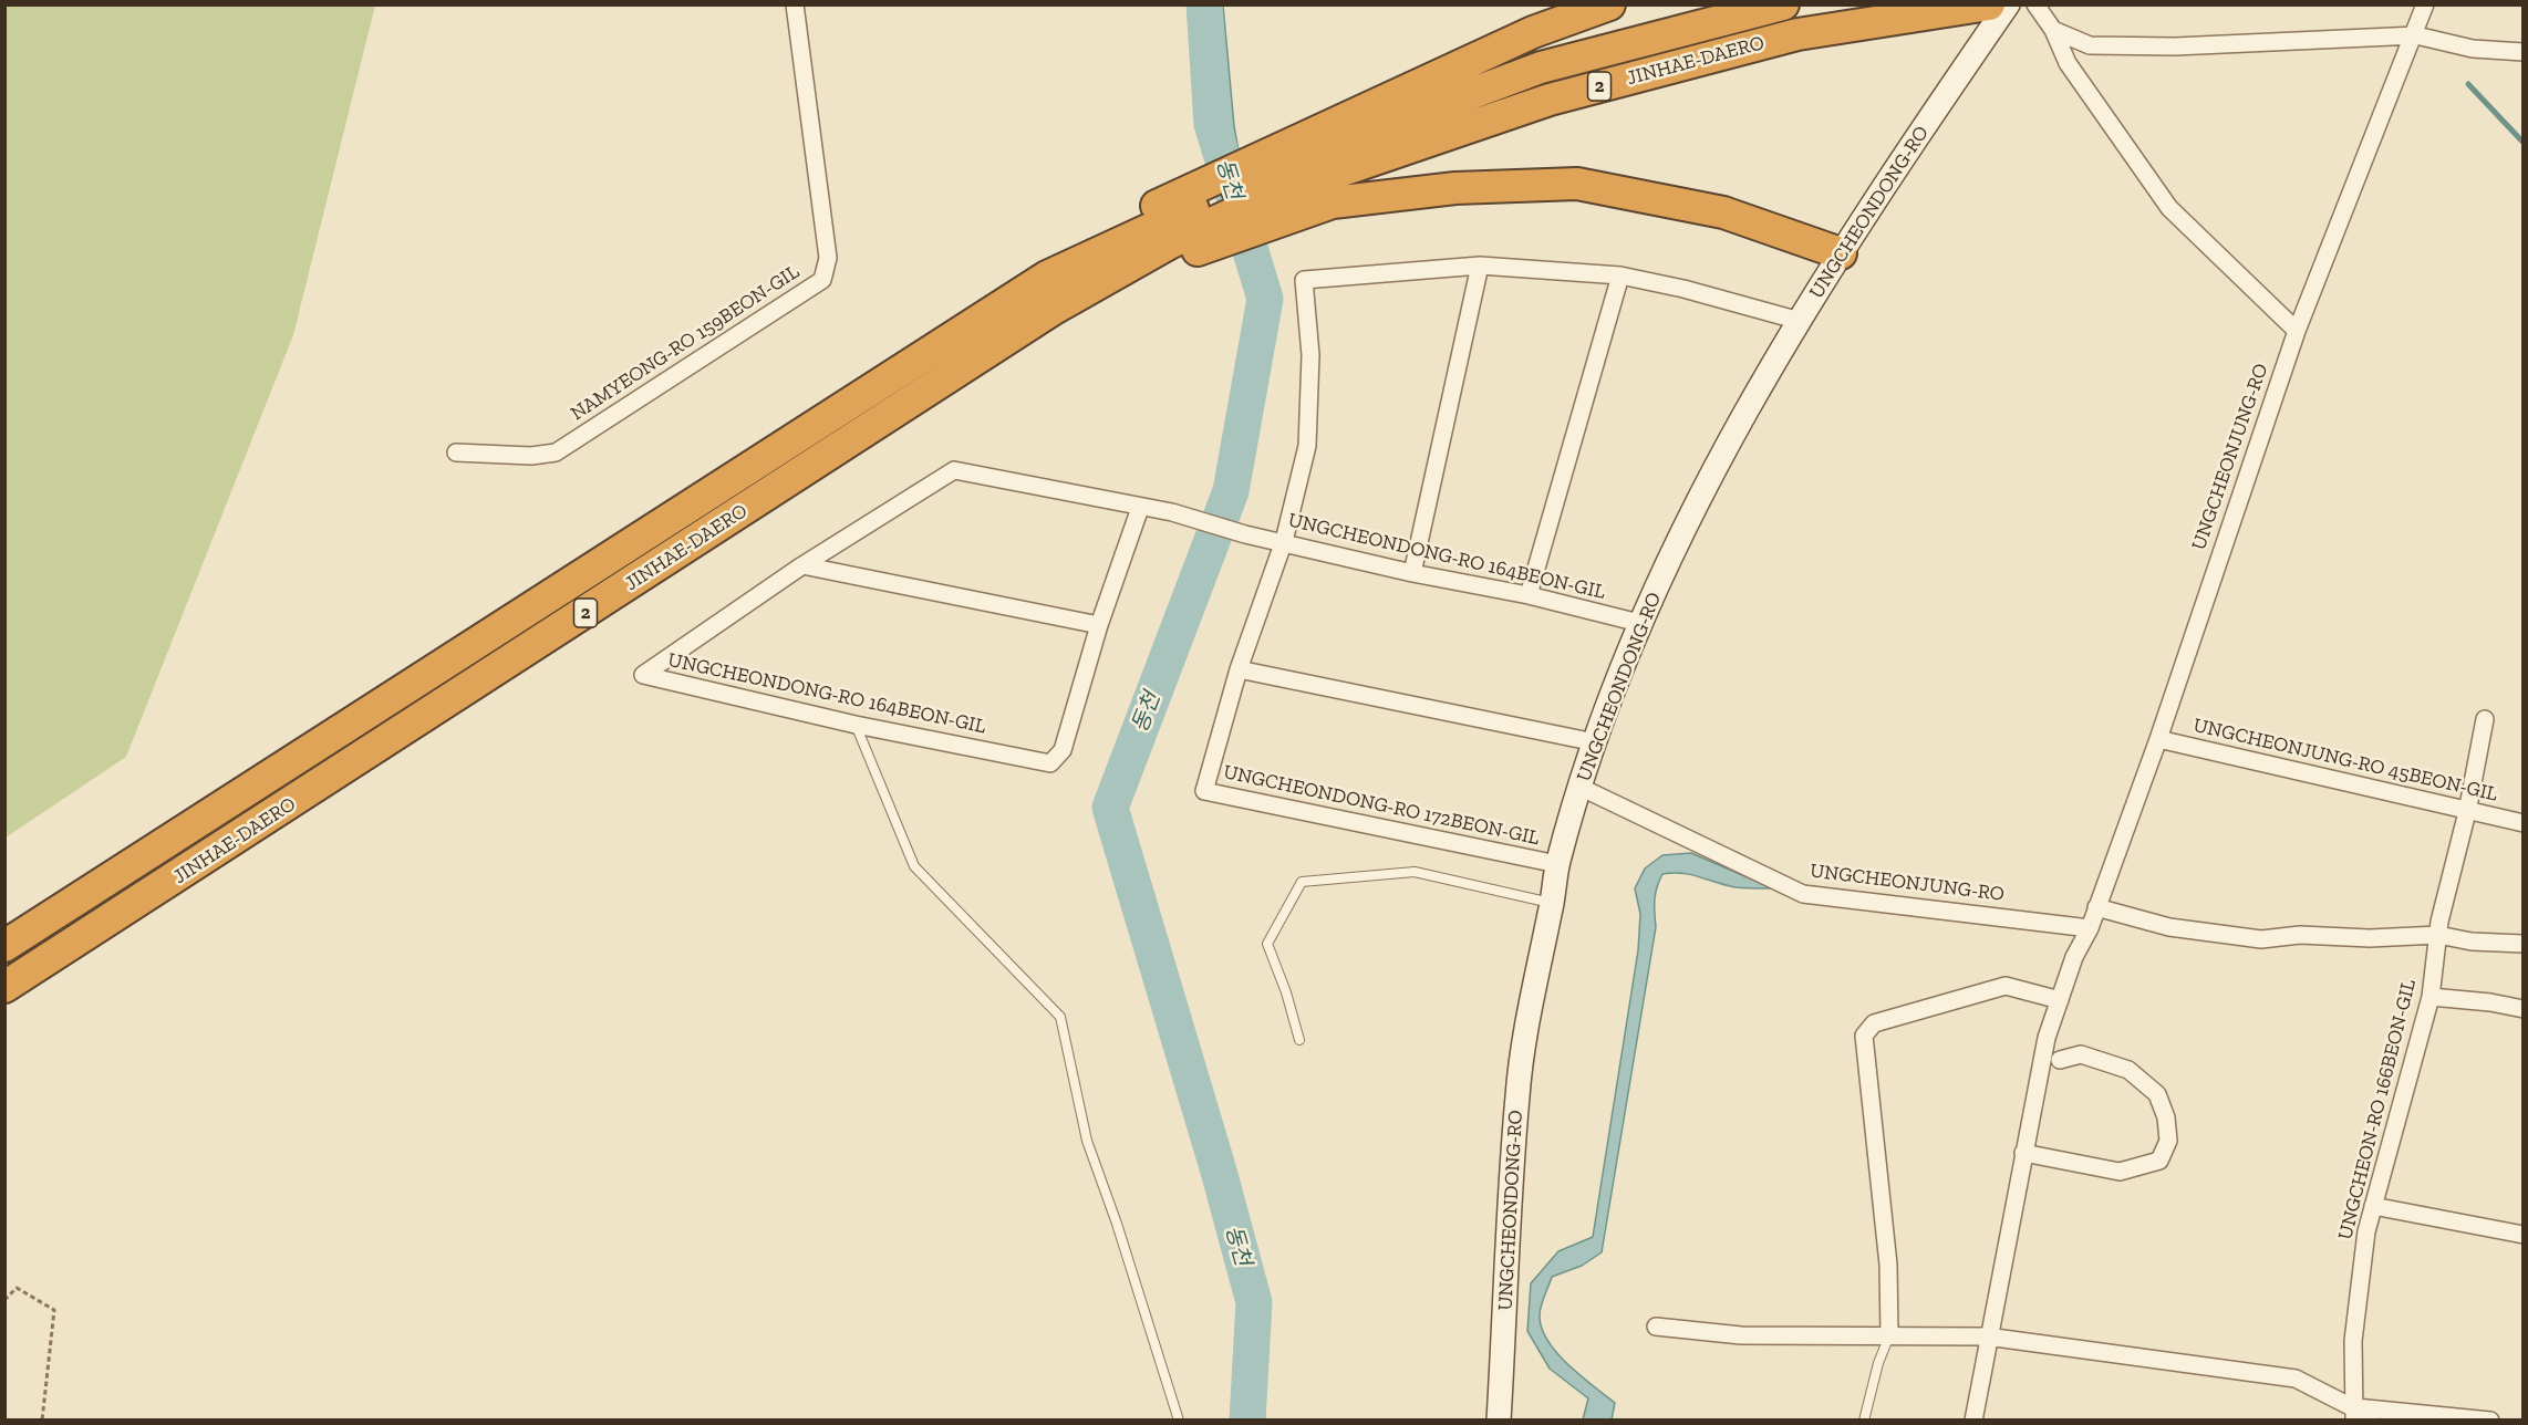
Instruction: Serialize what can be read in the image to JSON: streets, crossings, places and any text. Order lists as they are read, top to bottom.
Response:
{
  "streets": {
    "highway": ["JINHAE-DAERO", "2"],
    "main road": ["UNGCHEONDONG-RO"],
    "street": [
      "NAMYEONG-RO 159BEON-GIL",
      "UNGCHEONJUNG-RO",
      "UNGCHEONDONG-RO 164BEON-GIL",
      "UNGCHEONJUNG-RO 45BEON-GIL",
      "UNGCHEONDONG-RO 172BEON-GIL",
      "UNGCHEON-RO 166BEON-GIL"
    ]
  },
  "crossings": [
    ["JINHAE-DAERO", "2"],
    ["UNGCHEONDONG-RO", "UNGCHEONJUNG-RO"],
    ["UNGCHEONDONG-RO", "UNGCHEONDONG-RO 164BEON-GIL"],
    ["UNGCHEONDONG-RO", "UNGCHEONDONG-RO 172BEON-GIL"],
    ["UNGCHEONJUNG-RO", "UNGCHEONJUNG-RO 45BEON-GIL"],
    ["UNGCHEONDONG-RO 164BEON-GIL", "UNGCHEONDONG-RO 172BEON-GIL"],
    ["UNGCHEONJUNG-RO 45BEON-GIL", "UNGCHEON-RO 166BEON-GIL"]
  ],
  "water": ["동천"]
}
